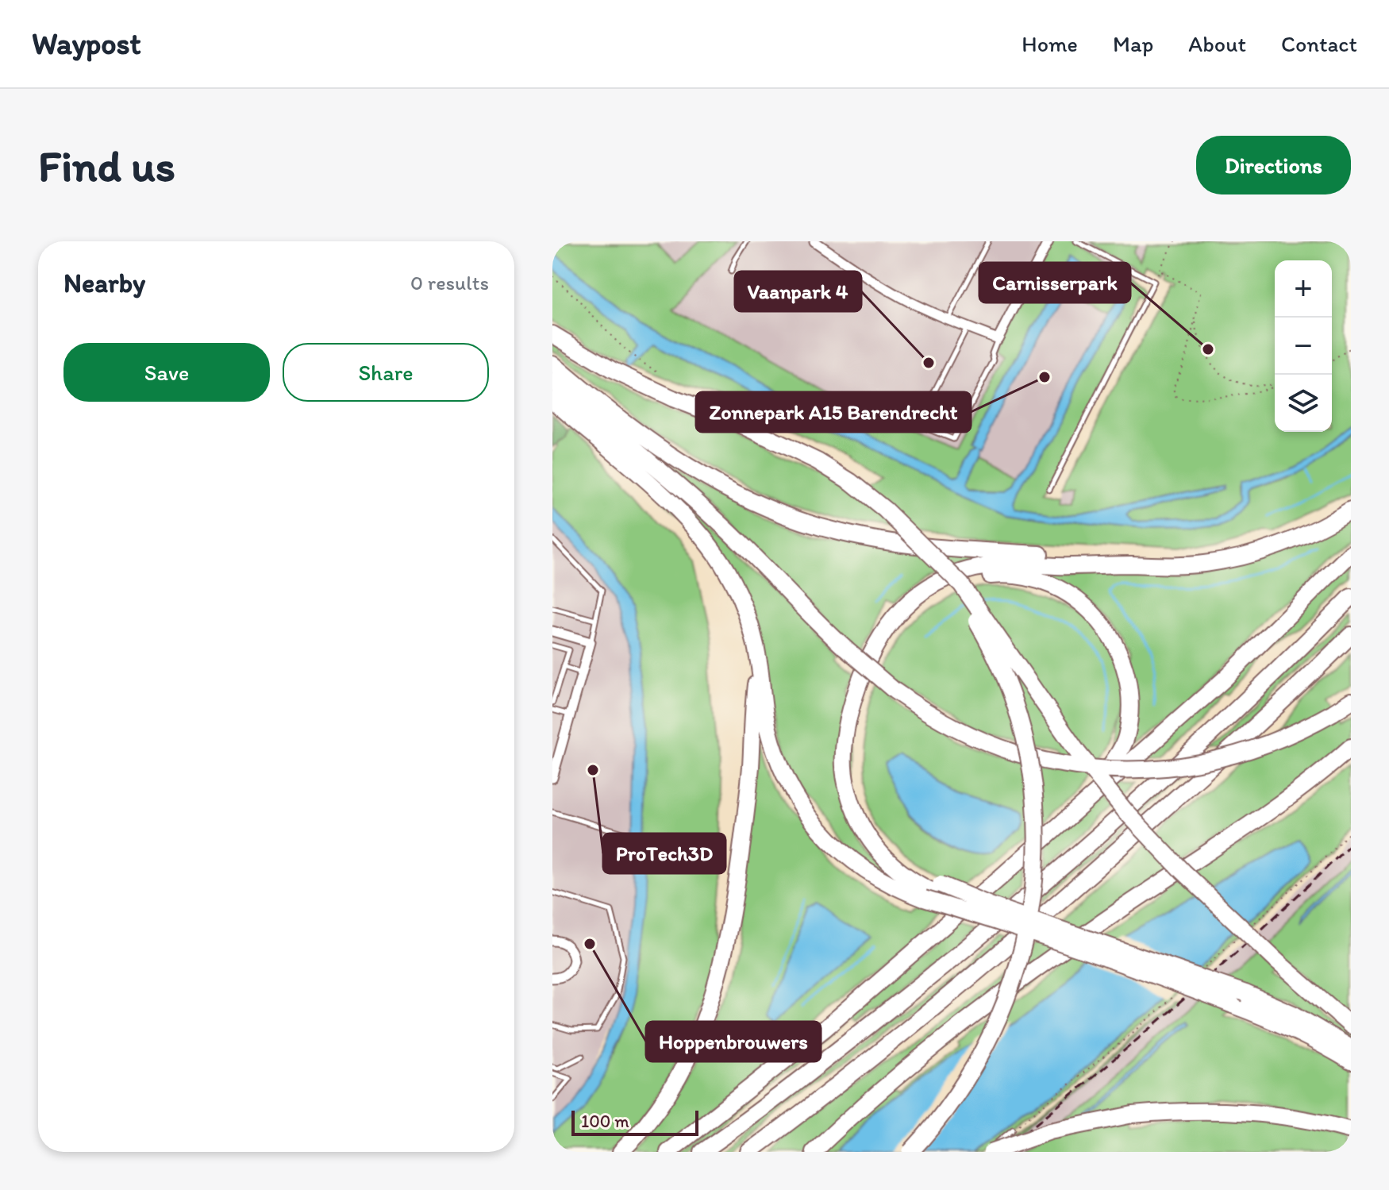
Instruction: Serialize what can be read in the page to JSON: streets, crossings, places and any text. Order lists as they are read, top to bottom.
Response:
{
  "places": [
    "Carnisserpark",
    "Vaanpark 4",
    "Zonnepark A15 Barendrecht",
    "ProTech3D",
    "Hoppenbrouwers"
  ],
  "scale_bar": "100 m",
  "page": {
    "header": "Waypost",
    "nav": [
      "Home",
      "Map",
      "About",
      "Contact"
    ],
    "buttons": [
      "Directions",
      ["Save", "Share"]
    ],
    "title": "Find us",
    "heading": ["Nearby", "0 results"],
    "map_buttons": ["+", "−"],
    "scale": "100 m"
  }
}
